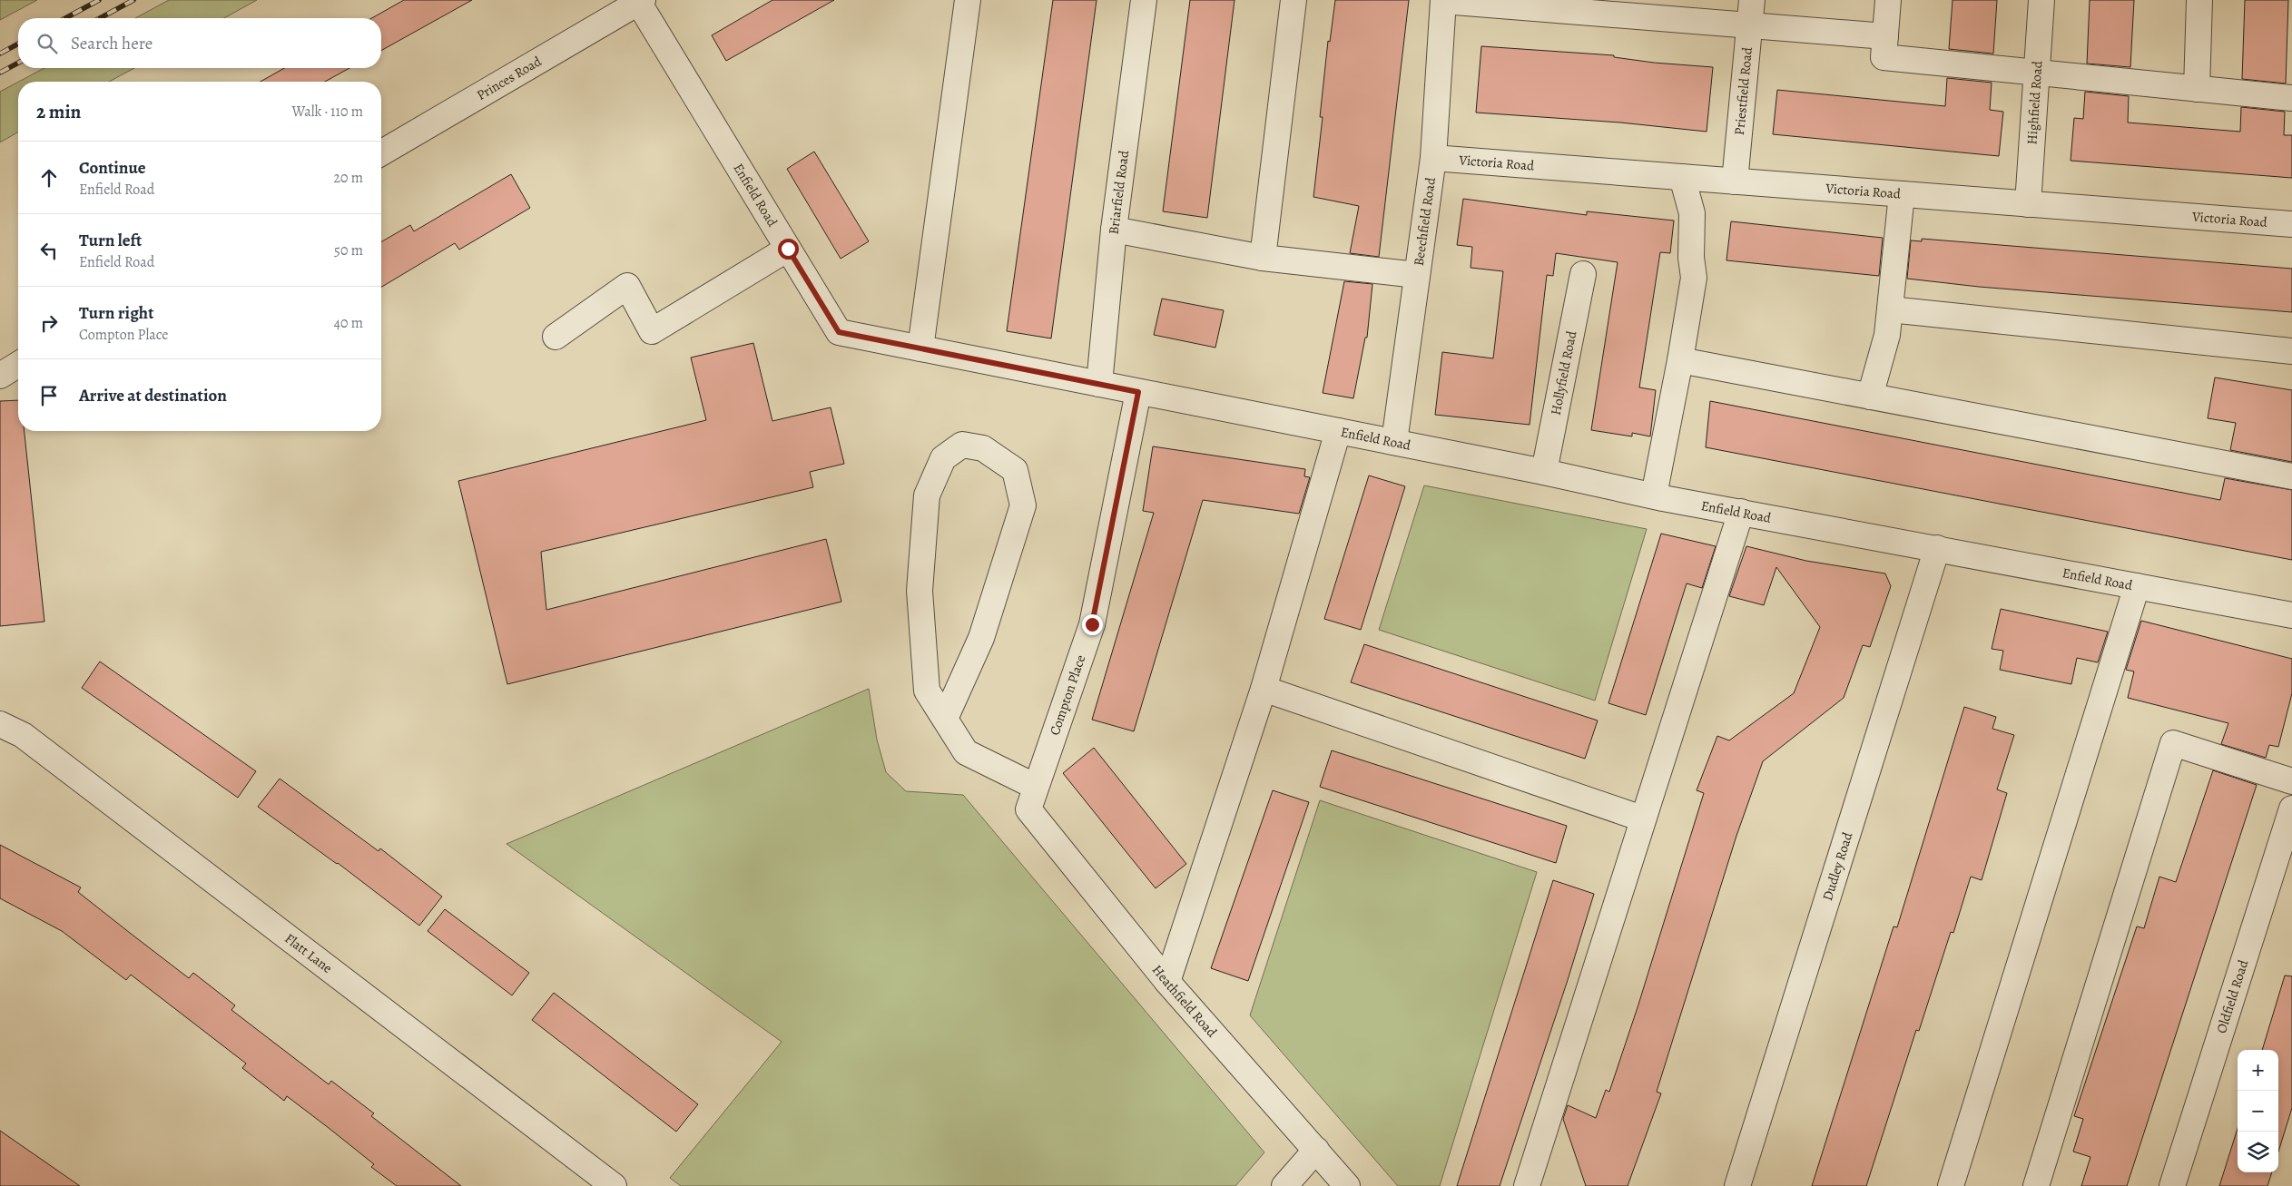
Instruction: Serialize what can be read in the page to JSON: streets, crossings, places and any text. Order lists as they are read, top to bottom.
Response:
{
  "streets": {
    "street": [
      "Princes Road",
      "Priestfield Road",
      "Highfield Road",
      "Victoria Road",
      "Briarfield Road",
      "Enfield Road",
      "Beechfield Road",
      "Hollyfield Road",
      "Compton Place",
      "Dudley Road",
      "Flatt Lane",
      "Oldfield Road",
      "Heathfield Road"
    ]
  },
  "crossings": [
    ["Princes Road", "Enfield Road"],
    ["Priestfield Road", "Victoria Road"],
    ["Highfield Road", "Victoria Road"],
    ["Victoria Road", "Beechfield Road"],
    ["Briarfield Road", "Enfield Road"],
    ["Enfield Road", "Beechfield Road"],
    ["Enfield Road", "Hollyfield Road"],
    ["Enfield Road", "Compton Place"],
    ["Enfield Road", "Dudley Road"],
    ["Compton Place", "Heathfield Road"]
  ],
  "page": {
    "search": "Search here",
    "heading": ["2 min", "Walk · 110 m"],
    "list": [
      ["Continue", "Enfield Road", "20 m"],
      ["Turn left", "Enfield Road", "50 m"],
      ["Turn right", "Compton Place", "40 m"],
      "Arrive at destination"
    ],
    "map_buttons": ["+", "−"]
  }
}
